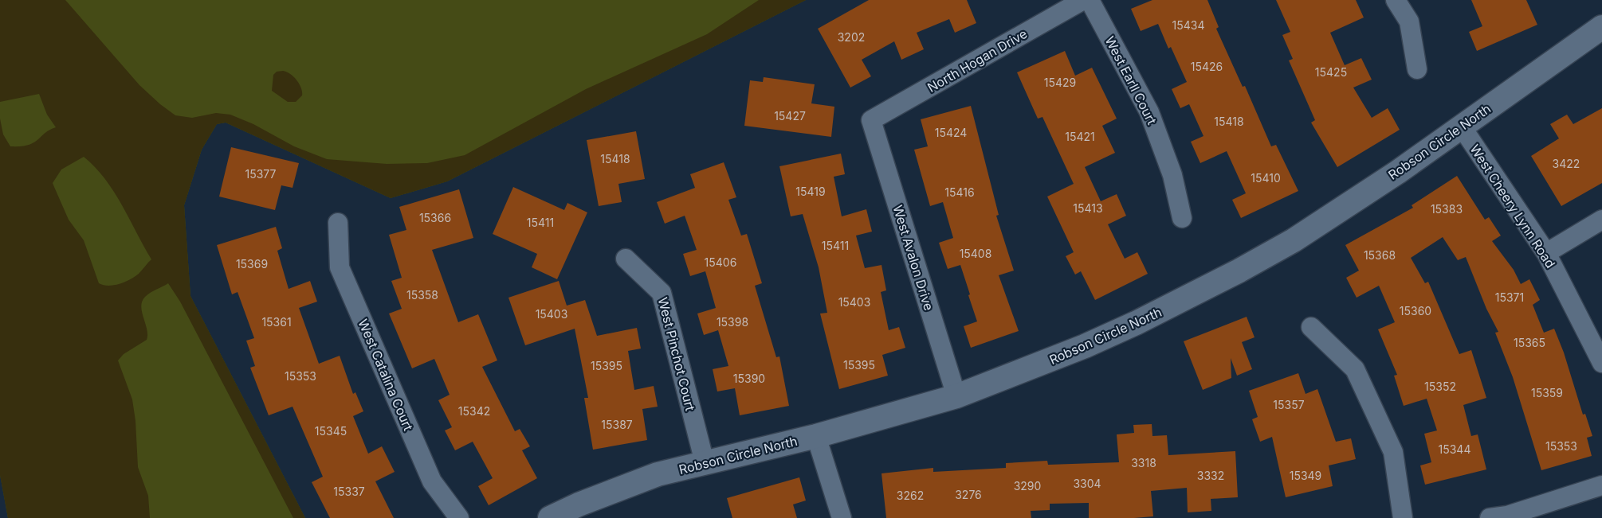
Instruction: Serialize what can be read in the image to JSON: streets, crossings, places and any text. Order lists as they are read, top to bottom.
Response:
{
  "streets": {
    "street": [
      "North Hogan Drive",
      "West Earll Court",
      "Robson Circle North",
      "West Cheery Lynn Road",
      "West Avalon Drive",
      "West Pinchot Court",
      "West Catalina Court"
    ]
  },
  "crossings": [
    ["North Hogan Drive", "West Avalon Drive"],
    ["Robson Circle North", "West Cheery Lynn Road"],
    ["Robson Circle North", "West Avalon Drive"],
    ["Robson Circle North", "West Pinchot Court"]
  ],
  "house_numbers": [
    "15434",
    "3202",
    "15426",
    "15425",
    "15429",
    "15427",
    "15418",
    "15424",
    "15421",
    "15418",
    "3422",
    "15377",
    "15410",
    "15419",
    "15416",
    "15413",
    "15383",
    "15366",
    "15411",
    "15411",
    "15408",
    "15368",
    "15406",
    "15369",
    "15358",
    "15371",
    "15403",
    "15360",
    "15403",
    "15361",
    "15398",
    "15365",
    "15395",
    "15395",
    "15353",
    "15390",
    "15352",
    "15359",
    "15357",
    "15342",
    "15387",
    "15345",
    "15353",
    "15344",
    "3318",
    "3332",
    "15349",
    "3304",
    "3290",
    "15337",
    "3276",
    "3262"
  ]
}
